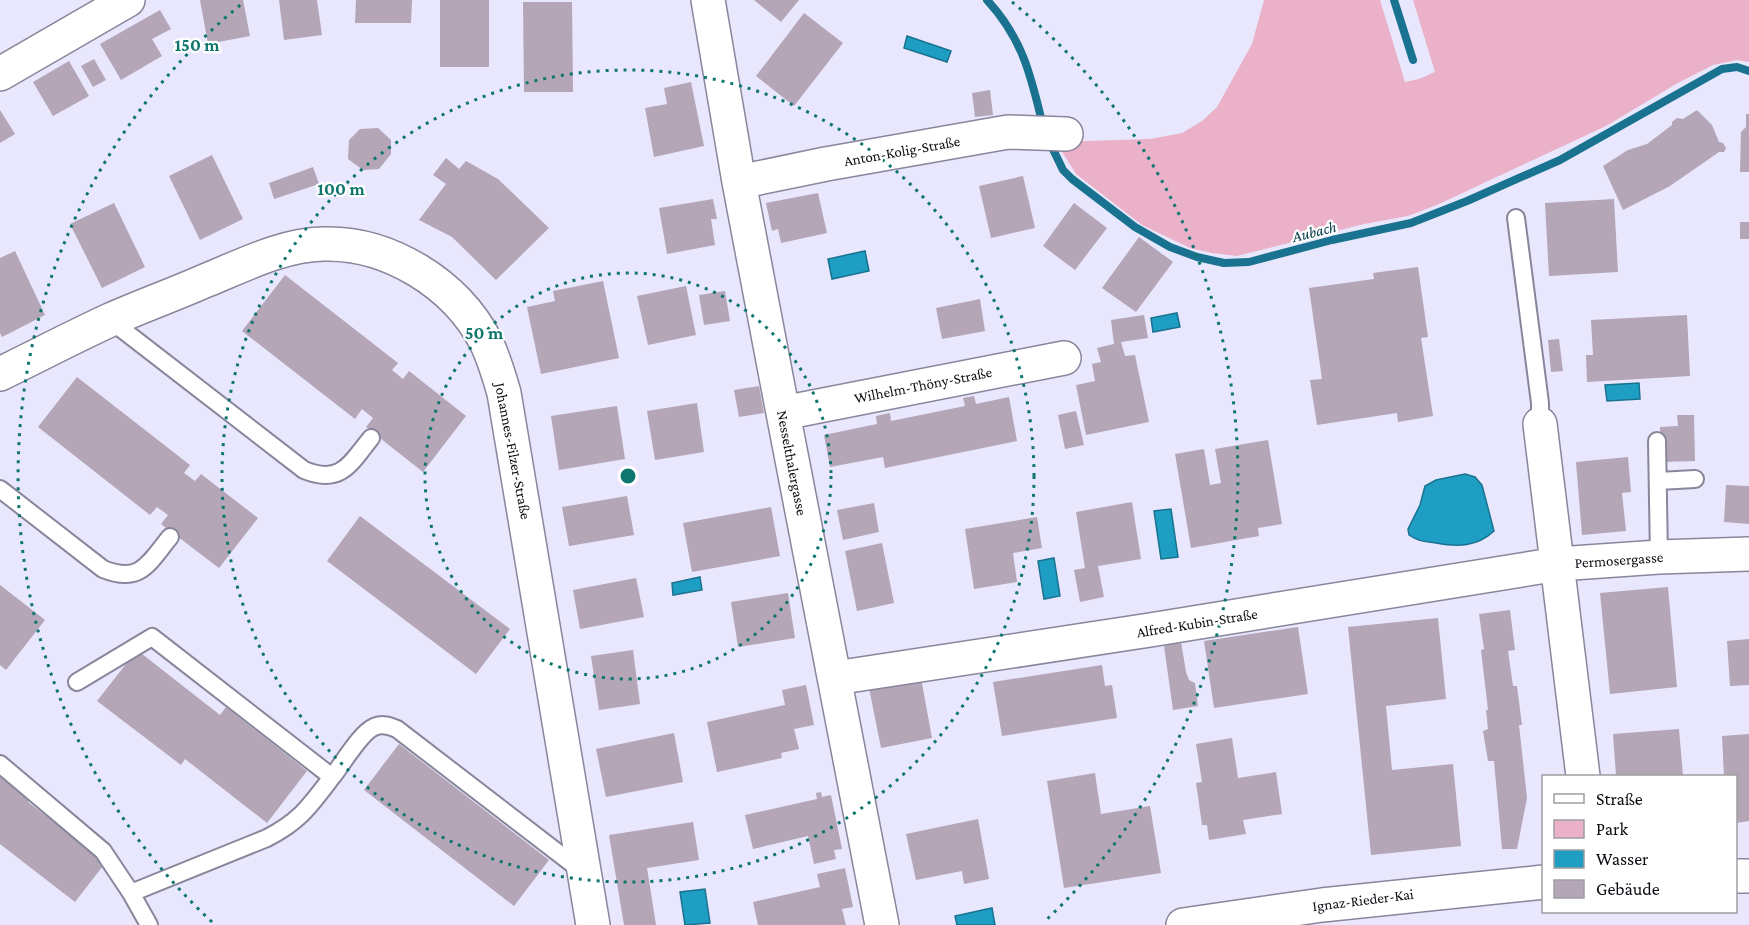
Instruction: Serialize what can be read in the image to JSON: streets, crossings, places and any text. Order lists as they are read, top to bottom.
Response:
{
  "streets": {
    "street": [
      "Anton-Kolig-Straße",
      "Wilhelm-Thöny-Straße",
      "Johannes-Filzer-Straße",
      "Nesselthalergasse",
      "Permosergasse",
      "Alfred-Kubin-Straße",
      "Ignaz-Rieder-Kai"
    ]
  },
  "crossings": [
    ["Anton-Kolig-Straße", "Nesselthalergasse"],
    ["Wilhelm-Thöny-Straße", "Nesselthalergasse"],
    ["Nesselthalergasse", "Alfred-Kubin-Straße"],
    ["Permosergasse", "Alfred-Kubin-Straße"]
  ],
  "water": ["Aubach"],
  "legend": [
    "Straße",
    "Park",
    "Wasser",
    "Gebäude"
  ],
  "rings": ["150 m", "100 m", "50 m"]
}
